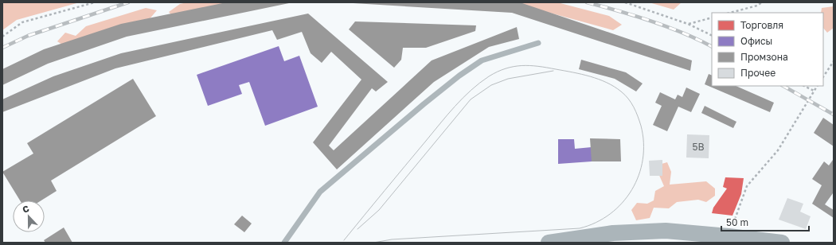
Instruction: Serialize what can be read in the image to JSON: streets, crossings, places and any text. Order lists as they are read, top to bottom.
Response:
{
  "house_numbers": ["5В"],
  "legend": [
    "Торговля",
    "Офисы",
    "Промзона",
    "Прочее"
  ],
  "scale_bar": "50 m",
  "north": "top"
}
